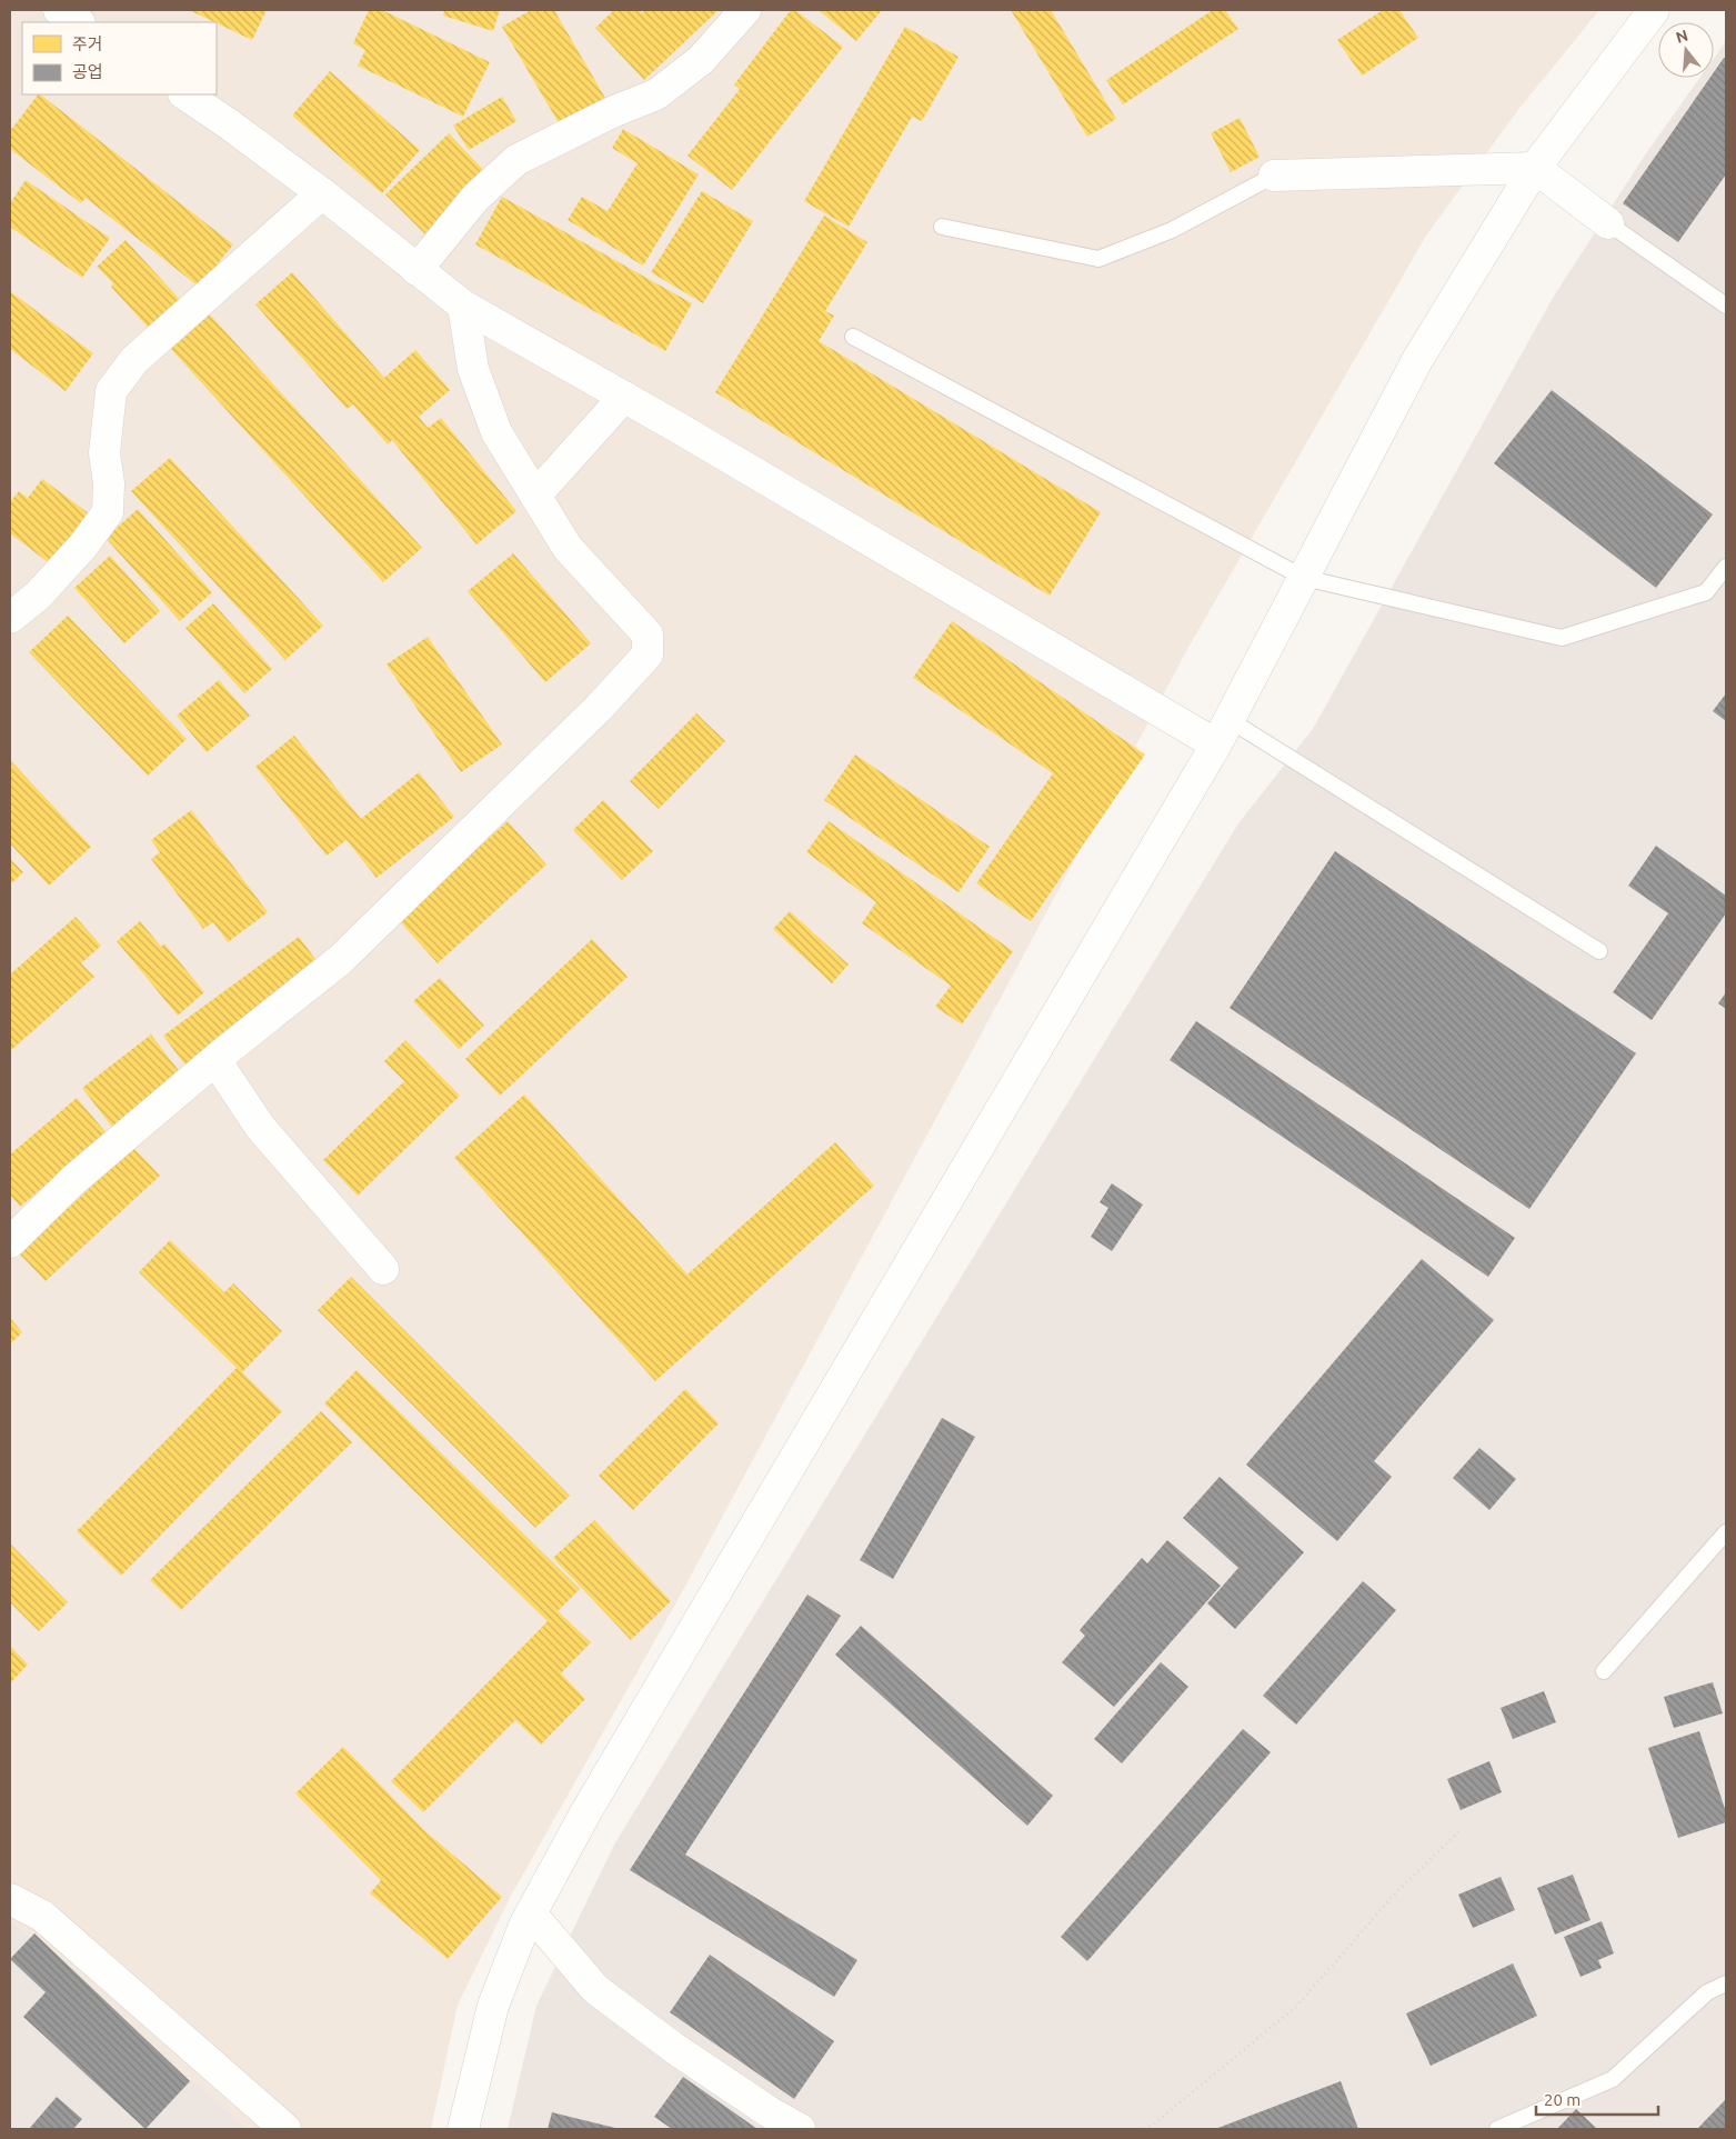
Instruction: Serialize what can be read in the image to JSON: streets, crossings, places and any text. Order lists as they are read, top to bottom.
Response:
{
  "legend": ["주거", "공업"],
  "scale_bar": "20 m",
  "north": "top"
}
